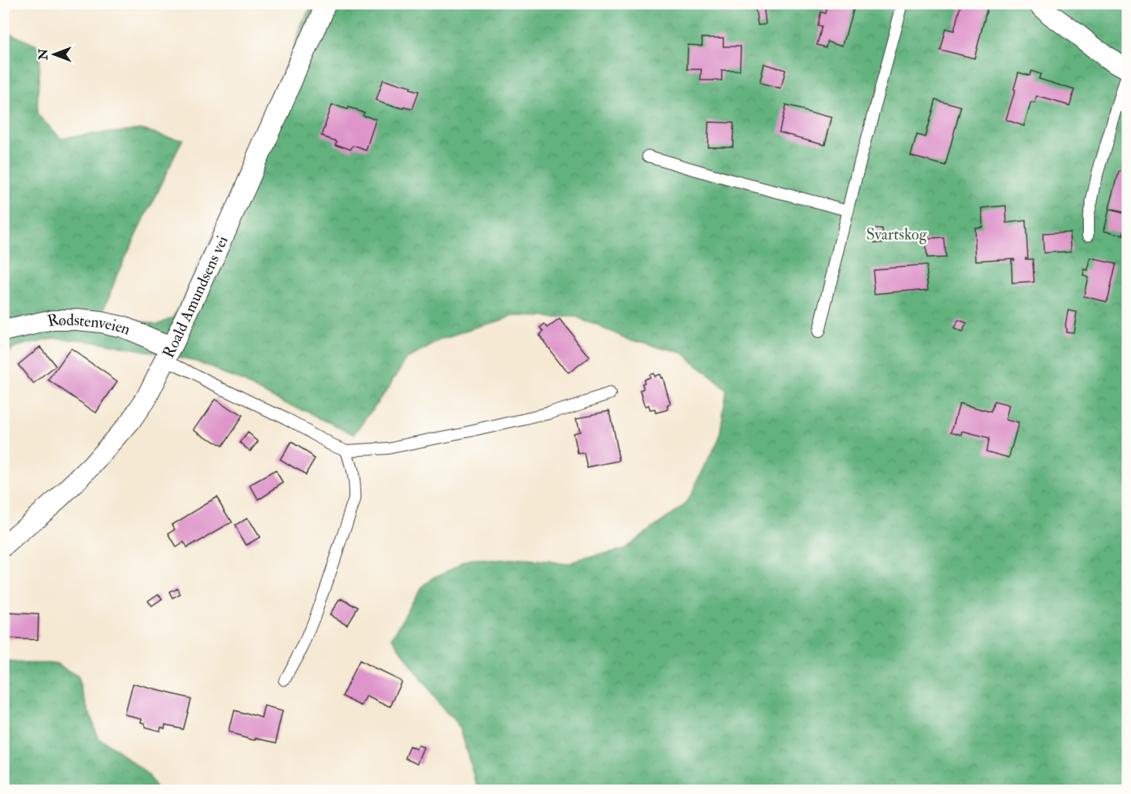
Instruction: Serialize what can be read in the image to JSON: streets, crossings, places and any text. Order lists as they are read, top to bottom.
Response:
{
  "streets": {
    "street": ["Roald Amundsens vei", "Rødstenveien"]
  },
  "crossings": [
    ["Roald Amundsens vei", "Rødstenveien"]
  ],
  "parks": ["Svartskog"],
  "north": "left"
}
